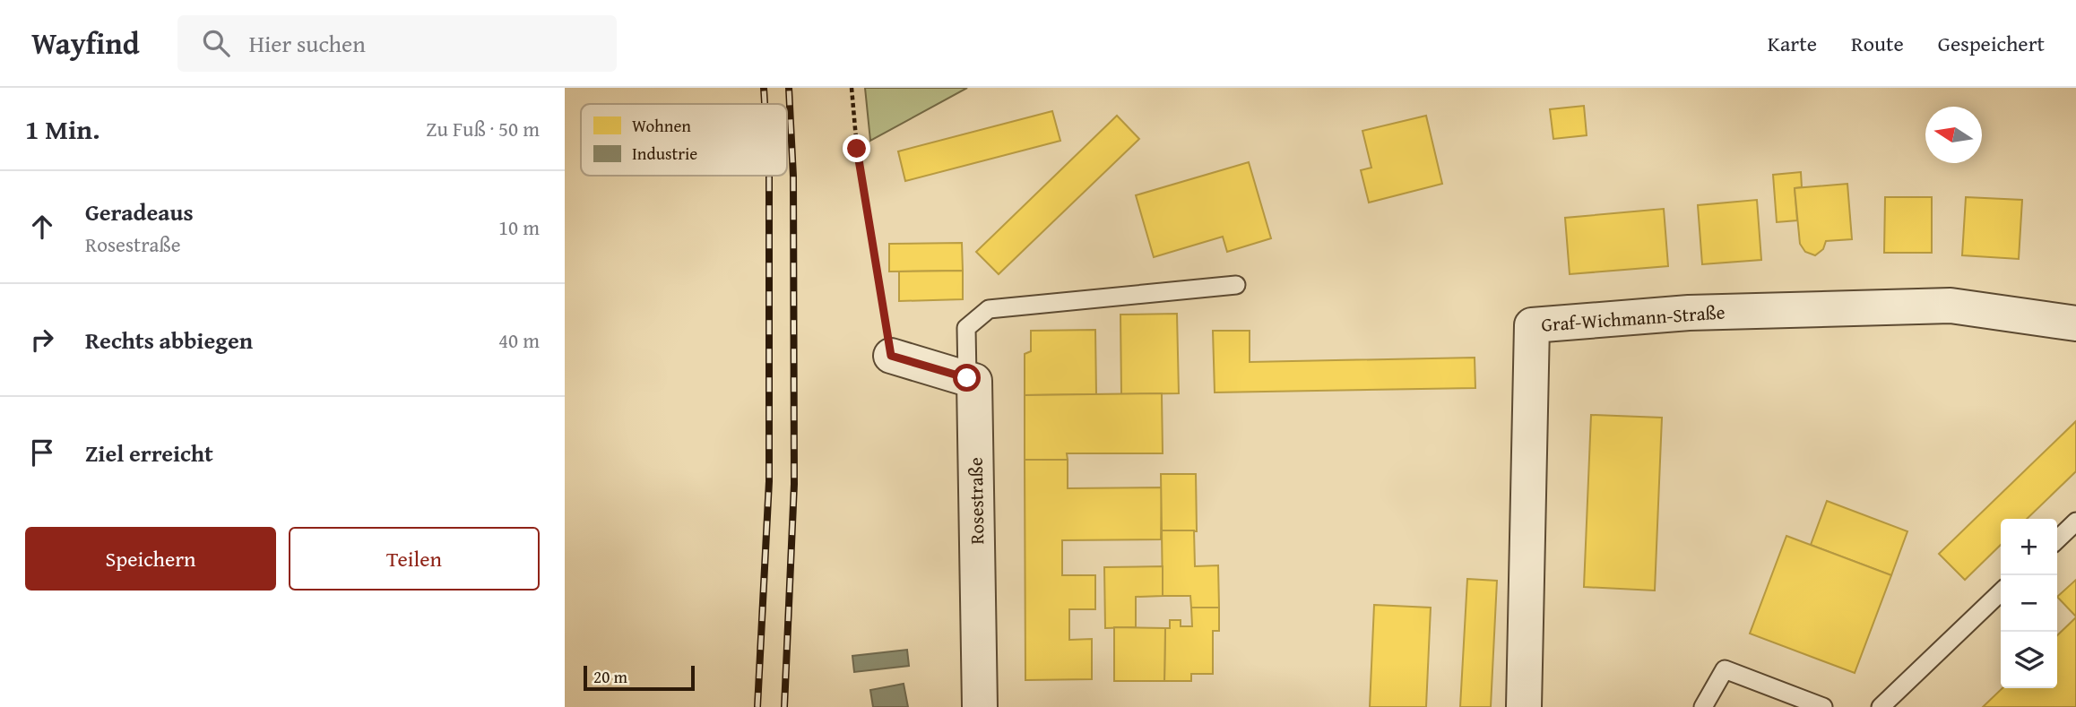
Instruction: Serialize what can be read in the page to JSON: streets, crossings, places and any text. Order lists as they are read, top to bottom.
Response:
{
  "streets": {
    "street": ["Graf-Wichmann-Straße", "Rosestraße"]
  },
  "legend": ["Wohnen", "Industrie"],
  "scale_bar": "20 m",
  "north": "left",
  "page": {
    "header": "Wayfind",
    "search": "Hier suchen",
    "nav": ["Karte", "Route", "Gespeichert"],
    "heading": ["1 Min.", "Zu Fuß · 50 m"],
    "list": [
      ["Geradeaus", "Rosestraße", "10 m"],
      ["Rechts abbiegen", "40 m"],
      "Ziel erreicht"
    ],
    "buttons": ["Speichern", "Teilen"],
    "map_buttons": ["+", "−"],
    "scale": "20 m"
  }
}
